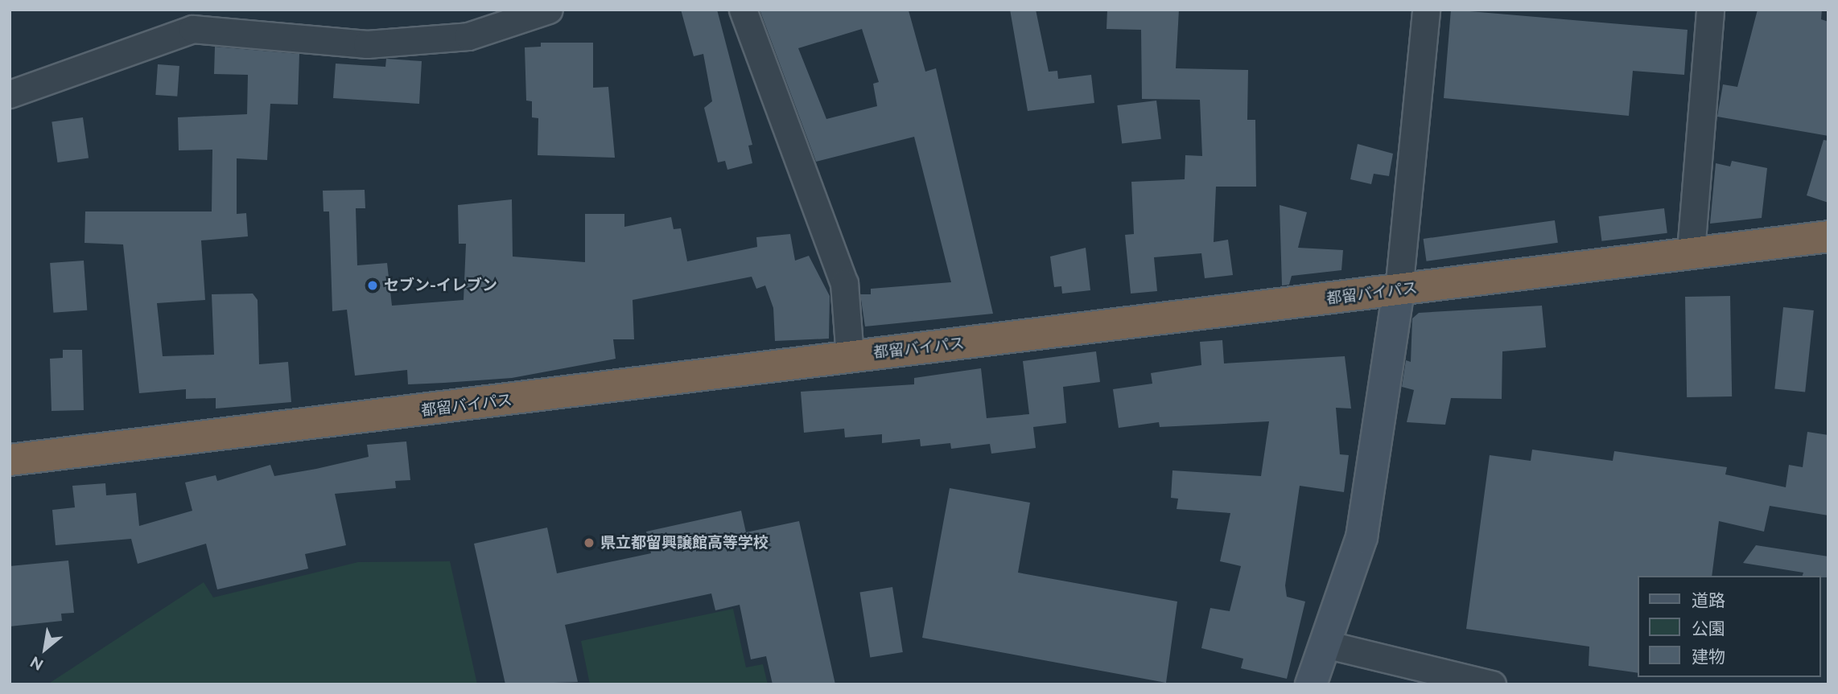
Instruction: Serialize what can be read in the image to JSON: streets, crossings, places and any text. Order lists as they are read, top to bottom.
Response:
{
  "streets": {
    "highway": ["都留バイパス"]
  },
  "places": ["セブン-イレブン", "県立都留興譲館高等学校"],
  "legend": ["道路", "公園", "建物"],
  "north": "bottom left"
}
